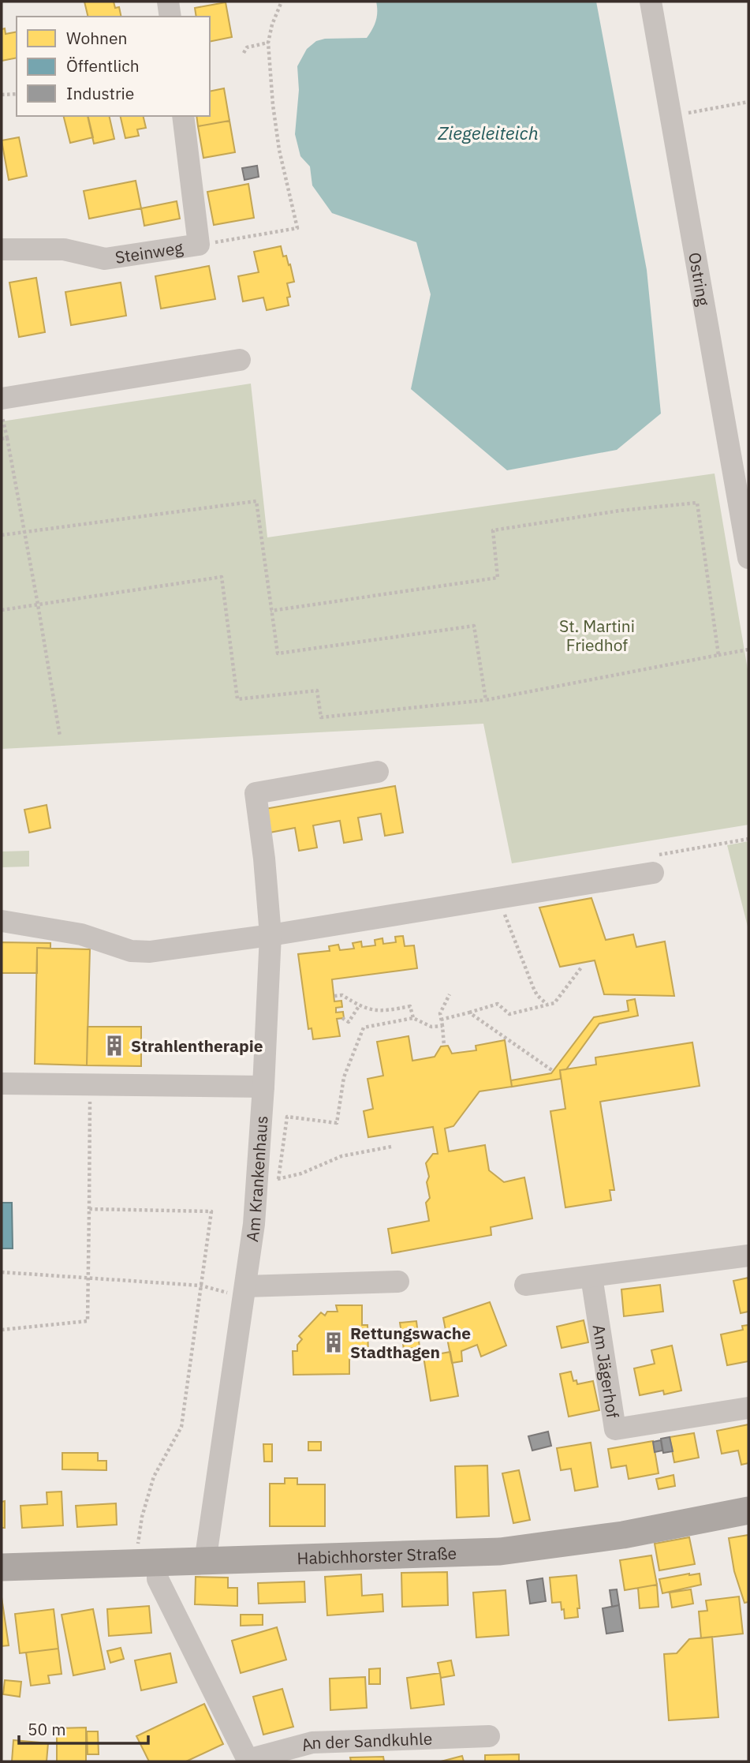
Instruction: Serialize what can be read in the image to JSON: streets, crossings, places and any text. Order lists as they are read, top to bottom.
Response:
{
  "streets": {
    "main road": ["Habichhorster Straße"],
    "street": [
      "Steinweg",
      "Ostring",
      "Am Krankenhaus",
      "Am Jägerhof",
      "An der Sandkuhle"
    ]
  },
  "crossings": [
    ["Am Krankenhaus", "Habichhorster Straße"],
    ["Habichhorster Straße", "An der Sandkuhle"]
  ],
  "water": ["Ziegeleiteich"],
  "parks": ["St. Martini Friedhof"],
  "places": {
    "building": ["Strahlentherapie", "Rettungswache Stadthagen"]
  },
  "legend": ["Wohnen", "Öffentlich", "Industrie"],
  "scale_bar": "50 m"
}
